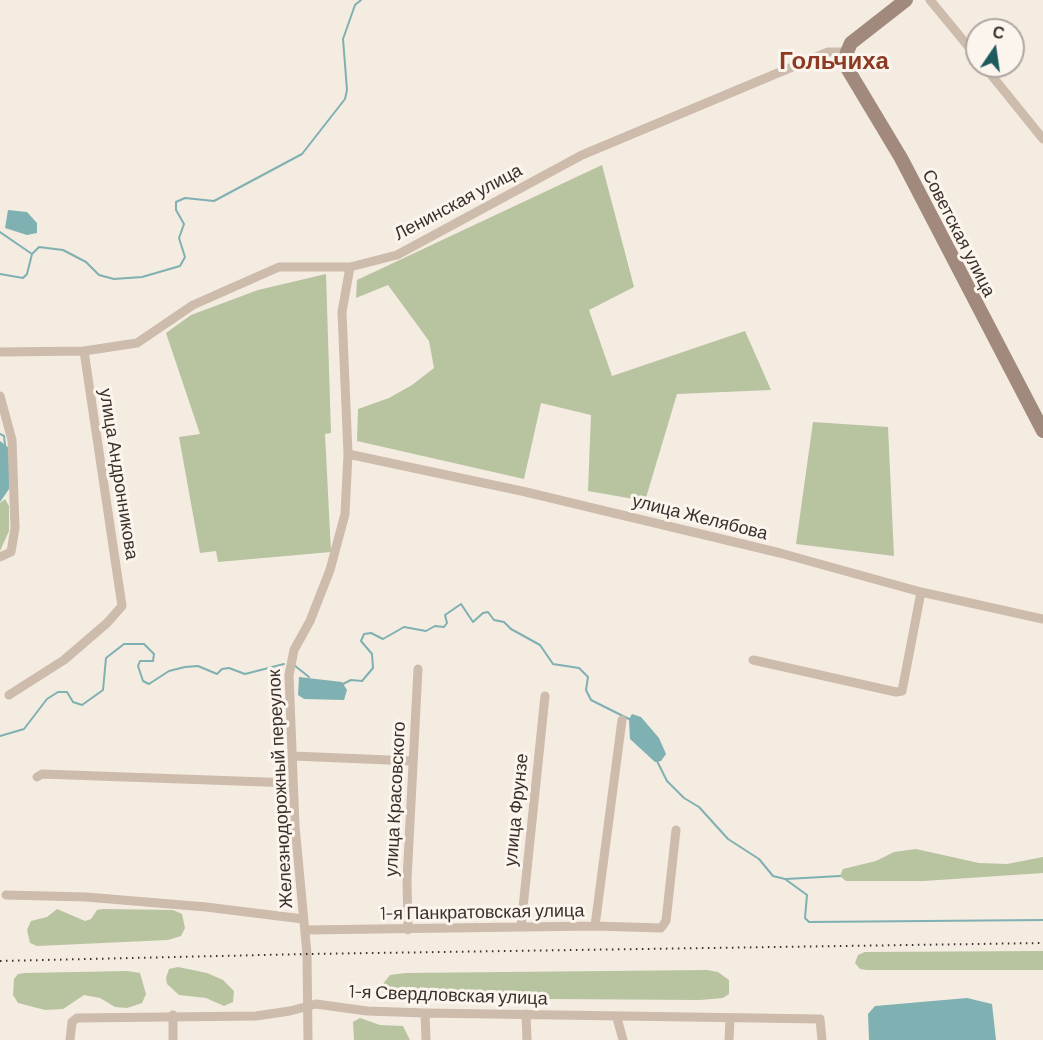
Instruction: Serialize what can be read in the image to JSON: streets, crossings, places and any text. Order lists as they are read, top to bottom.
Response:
{
  "streets": {
    "street": [
      "Ленинская улица",
      "Советская улица",
      "улица Андронникова",
      "улица Желябова",
      "Железнодорожный переулок",
      "улица Красовского",
      "улица Фрунзе",
      "1-я Панкратовская улица",
      "1-я Свердловская улица"
    ]
  },
  "crossings": [
    ["Ленинская улица", "Советская улица"],
    ["Ленинская улица", "улица Андронникова"],
    ["Ленинская улица", "Железнодорожный переулок"],
    ["улица Желябова", "Железнодорожный переулок"],
    ["Железнодорожный переулок", "1-я Панкратовская улица"],
    ["Железнодорожный переулок", "1-я Свердловская улица"],
    ["улица Красовского", "1-я Панкратовская улица"],
    ["улица Фрунзе", "1-я Панкратовская улица"]
  ],
  "districts": ["Гольчиха"],
  "north": "top"
}
